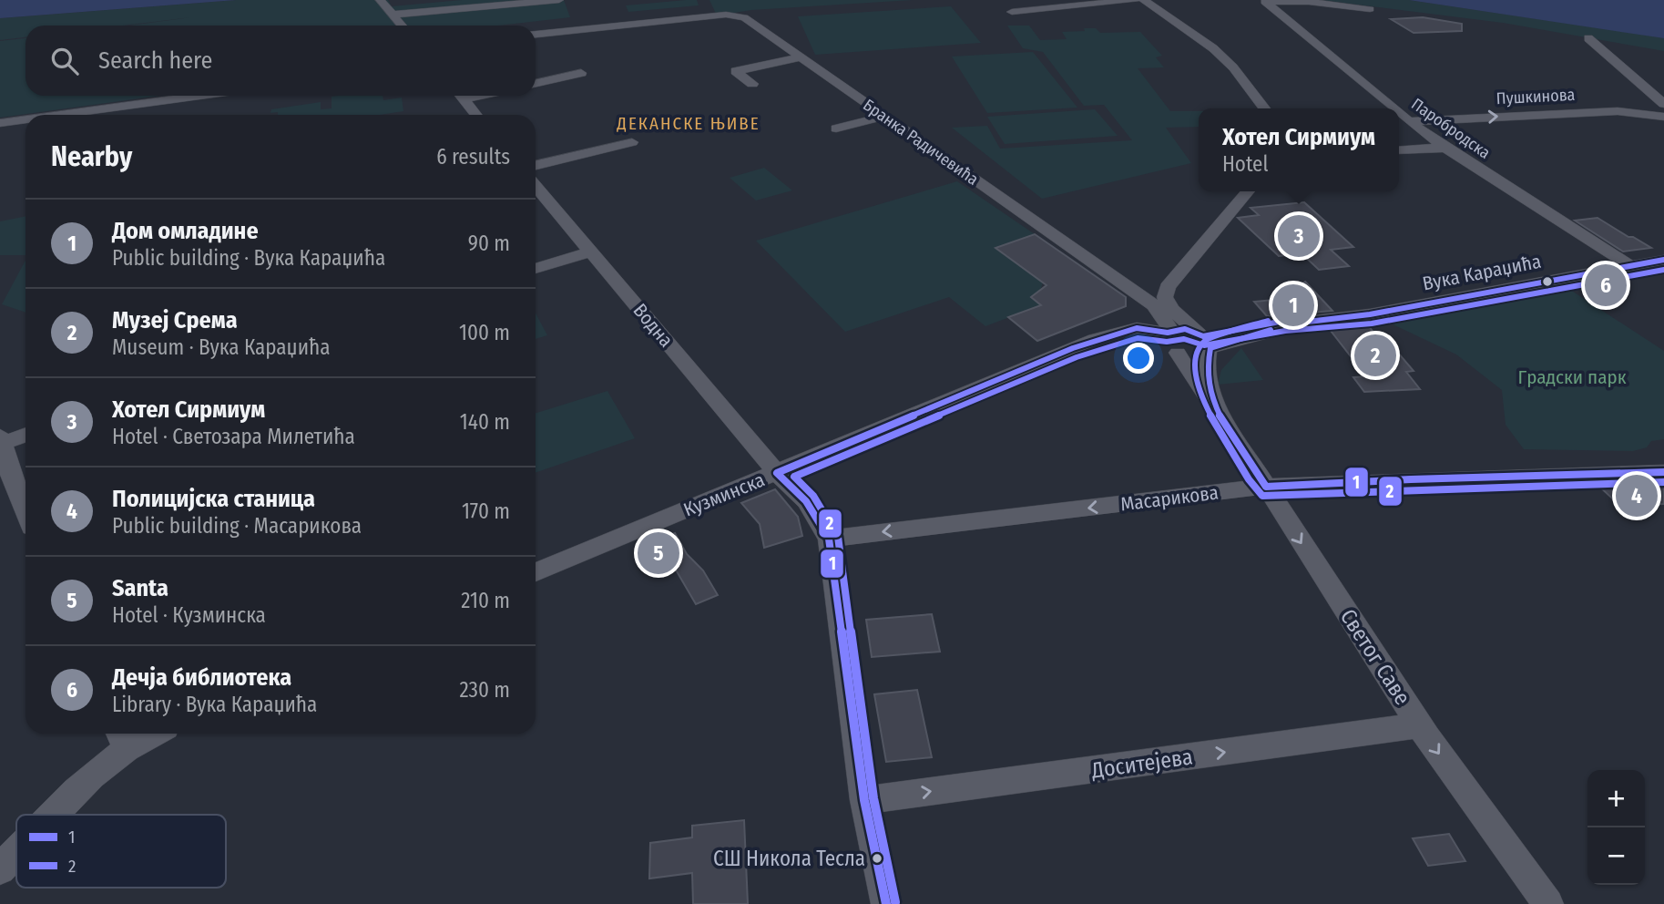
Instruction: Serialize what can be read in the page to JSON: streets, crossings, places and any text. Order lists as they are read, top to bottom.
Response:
{
  "streets": {
    "street": [
      "Пушкинова",
      "Паробродска",
      "Бранка Радичевића",
      "Вука Караџића",
      "Водна",
      "Кузминска",
      "Масарикова",
      "Светог Саве",
      "Доситејева"
    ]
  },
  "crossings": [
    ["Пушкинова", "Паробродска"],
    ["Паробродска", "Вука Караџића"],
    ["Бранка Радичевића", "Кузминска"],
    ["Бранка Радичевића", "Светог Саве"],
    ["Вука Караџића", "Светог Саве"],
    ["Водна", "Кузминска"],
    ["Водна", "Масарикова"],
    ["Масарикова", "Светог Саве"],
    ["Светог Саве", "Доситејева"]
  ],
  "one_way": [
    "Пушкинова",
    "Масарикова",
    "Светог Саве",
    "Доситејева"
  ],
  "districts": ["ДЕКАНСКЕ ЊИВЕ"],
  "parks": ["Градски парк"],
  "places": ["СШ Никола Тесла"],
  "lines": ["transit line 1", "transit line 2"],
  "legend": ["1", "2"],
  "page": {
    "search": "Search here",
    "popup": ["Хотел Сирмиум", "Hotel"],
    "heading": ["Nearby", "6 results"],
    "list": [
      {
        "mark": "1",
        "name": "Дом омладине",
        "note": "Public building · Вука Караџића",
        "value": "90 m"
      },
      {
        "mark": "2",
        "name": "Музеј Срема",
        "note": "Museum · Вука Караџића",
        "value": "100 m"
      },
      {
        "mark": "3",
        "name": "Хотел Сирмиум",
        "note": "Hotel · Светозара Милетића",
        "value": "140 m"
      },
      {
        "mark": "4",
        "name": "Полицијска станица",
        "note": "Public building · Масарикова",
        "value": "170 m"
      },
      {
        "mark": "5",
        "name": "Santa",
        "note": "Hotel · Кузминска",
        "value": "210 m"
      },
      {
        "mark": "6",
        "name": "Дечја библиотека",
        "note": "Library · Вука Караџића",
        "value": "230 m"
      }
    ],
    "pins": [
      "3",
      "6",
      "1",
      "2",
      "4",
      "5"
    ],
    "map_buttons": ["+", "−"]
  }
}
